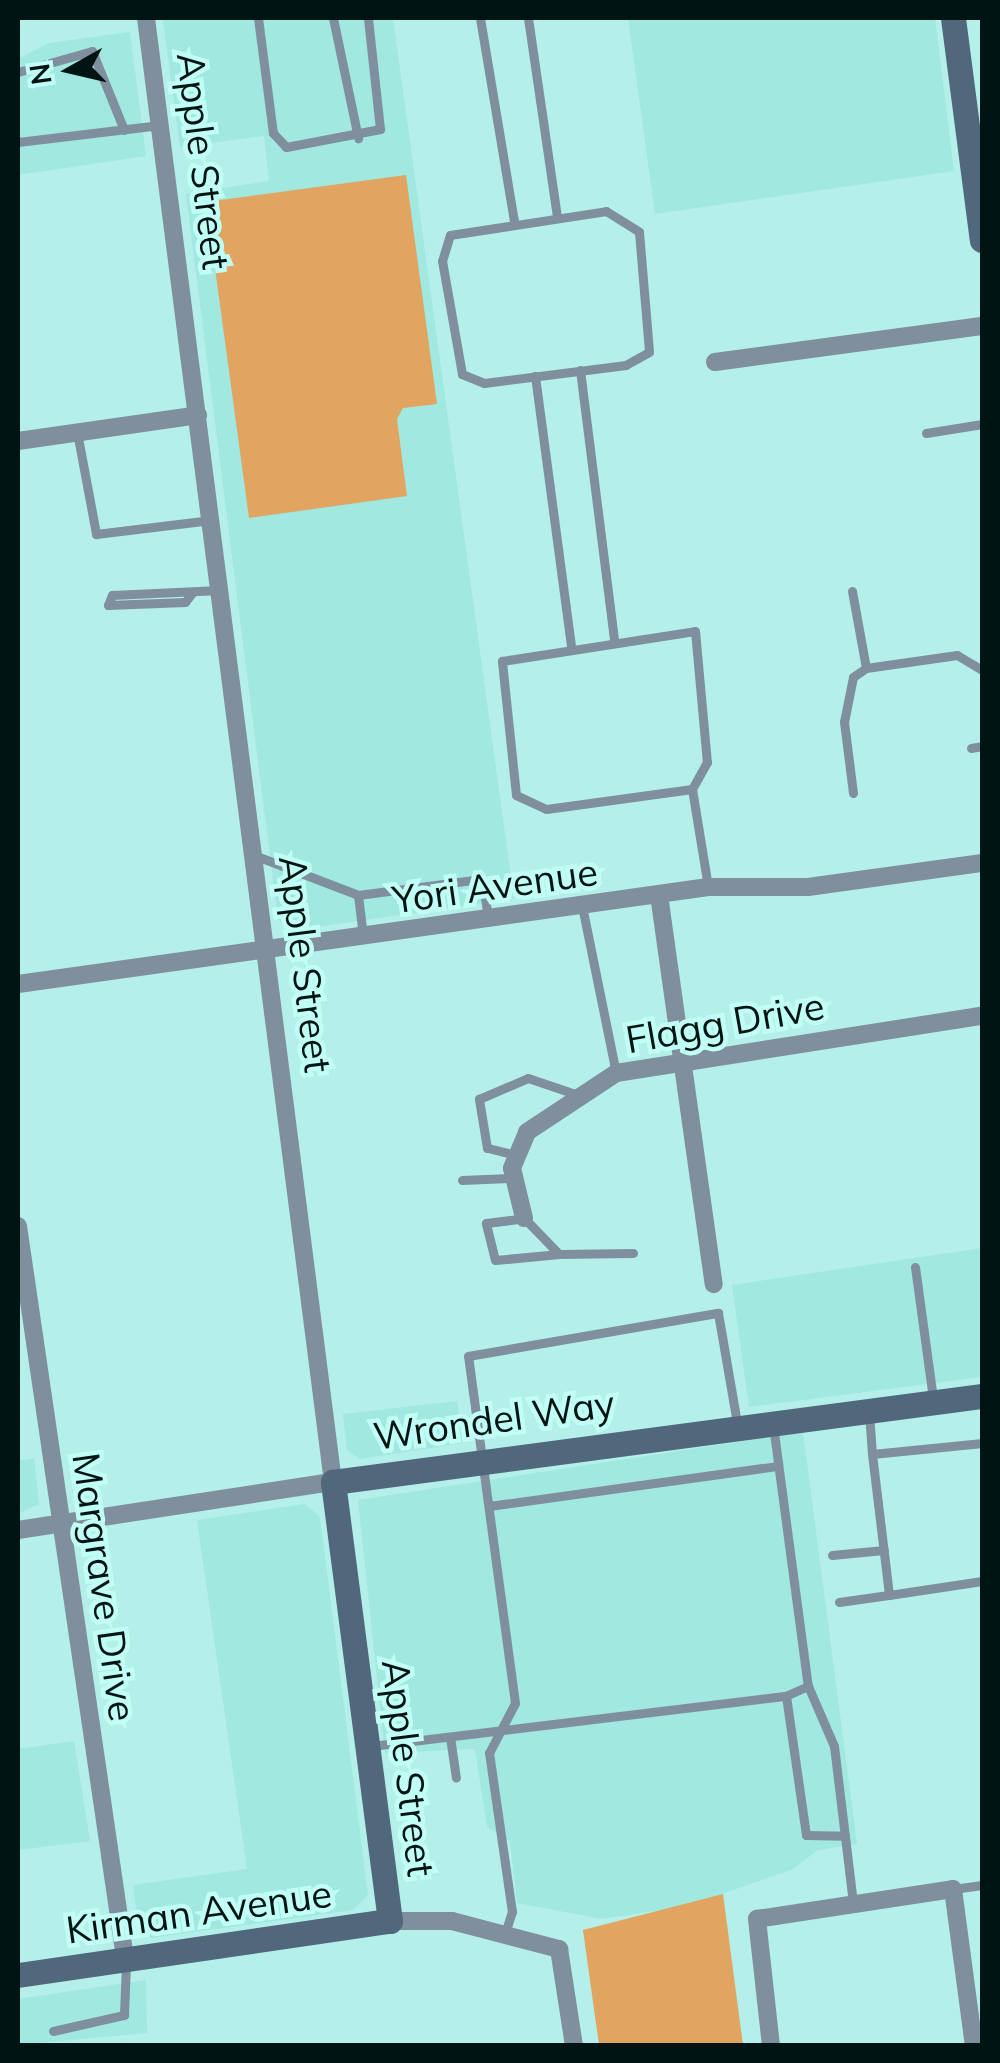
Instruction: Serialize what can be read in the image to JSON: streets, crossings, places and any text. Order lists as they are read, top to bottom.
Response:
{
  "streets": {
    "street": [
      "Apple Street",
      "Yori Avenue",
      "Flagg Drive",
      "Wrondel Way",
      "Margrave Drive",
      "Kirman Avenue"
    ]
  },
  "crossings": [
    ["Apple Street", "Yori Avenue"],
    ["Apple Street", "Wrondel Way"],
    ["Apple Street", "Kirman Avenue"],
    ["Wrondel Way", "Margrave Drive"],
    ["Margrave Drive", "Kirman Avenue"]
  ],
  "north": "left"
}
